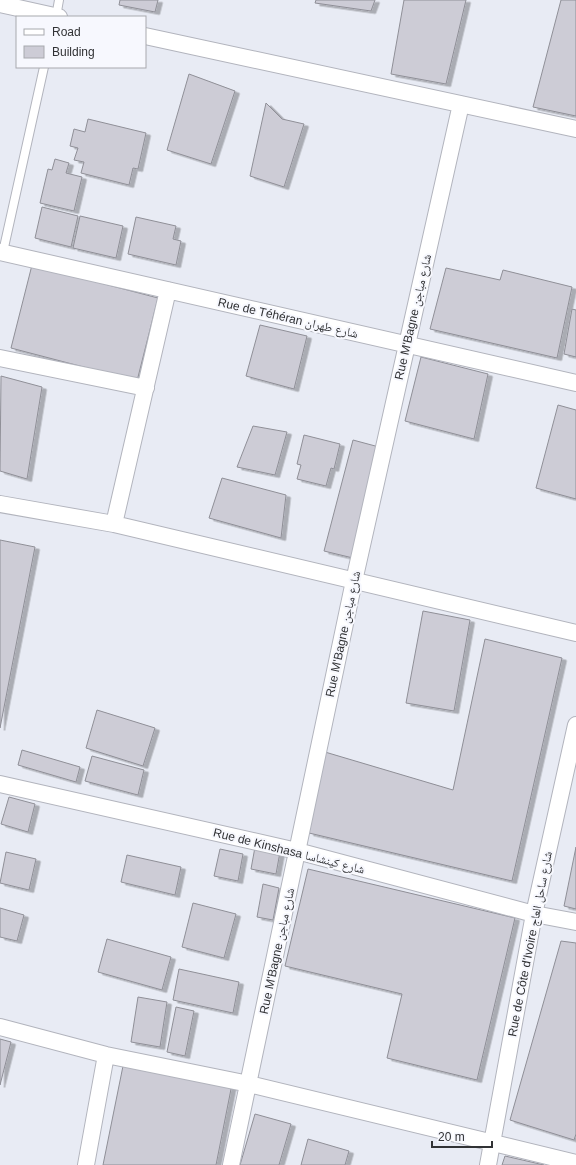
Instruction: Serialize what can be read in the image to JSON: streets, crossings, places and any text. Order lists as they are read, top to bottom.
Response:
{
  "streets": {
    "street": [
      "Rue M'Bagne شارع مباجن",
      "Rue de Téhéran شارع طهران",
      "Rue de Kinshasa شارع كينشاسا",
      "Rue de Côte d'Ivoire شارع ساحل العاج"
    ]
  },
  "crossings": [
    ["Rue M'Bagne شارع مباجن", "Rue de Téhéran شارع طهران"],
    ["Rue M'Bagne شارع مباجن", "Rue de Kinshasa شارع كينشاسا"],
    ["Rue de Kinshasa شارع كينشاسا", "Rue de Côte d'Ivoire شارع ساحل العاج"]
  ],
  "legend": ["Road", "Building"],
  "scale_bar": "20 m"
}
